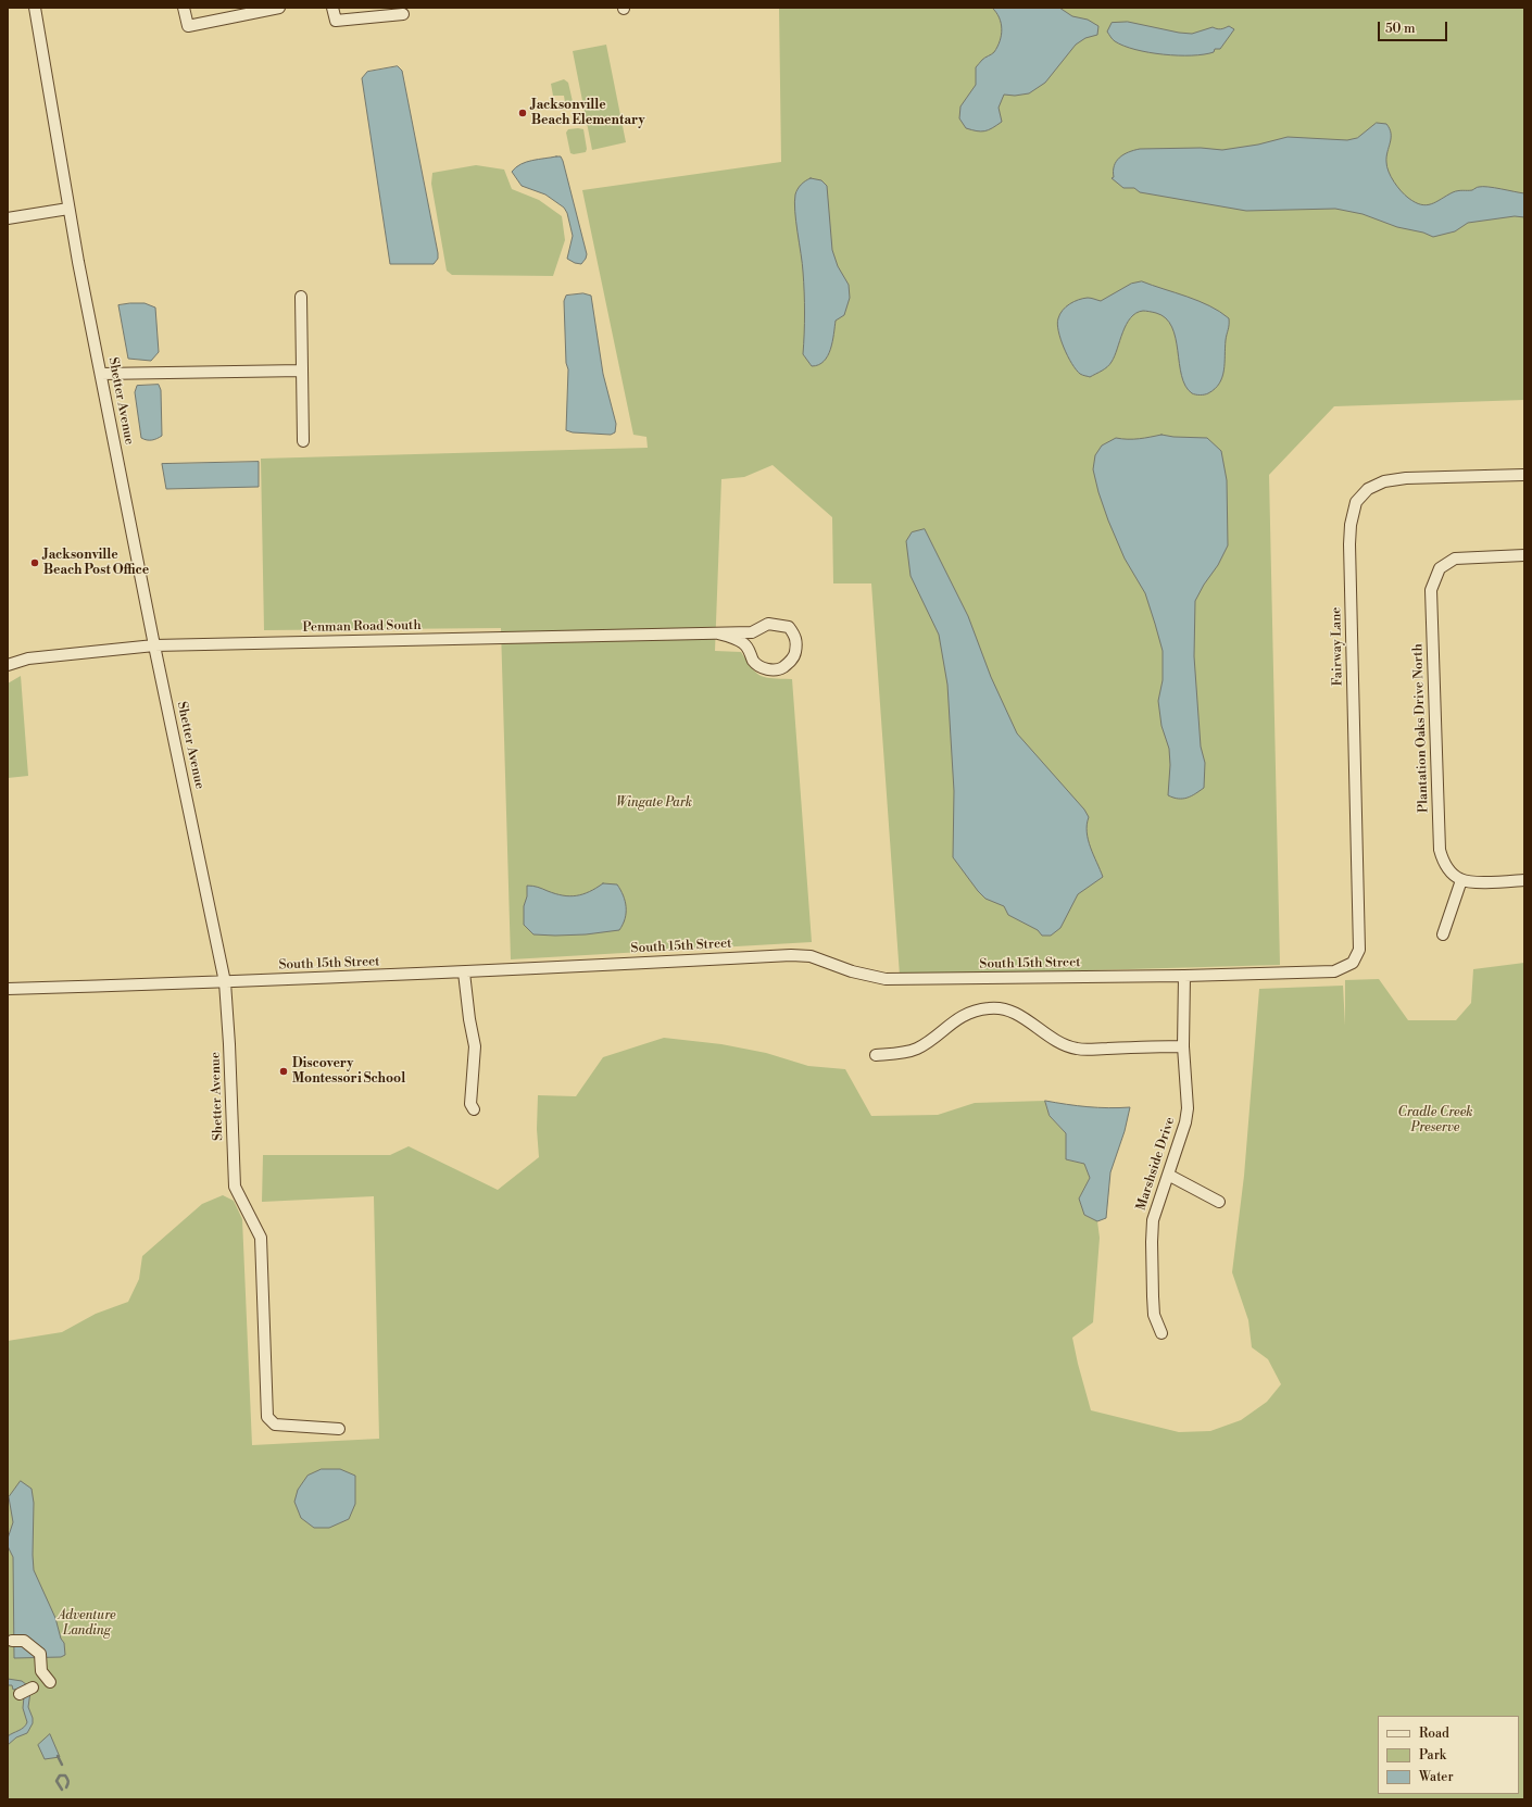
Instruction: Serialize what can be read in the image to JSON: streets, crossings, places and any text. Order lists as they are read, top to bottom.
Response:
{
  "streets": {
    "street": [
      "Shetter Avenue",
      "Penman Road South",
      "Fairway Lane",
      "Plantation Oaks Drive North",
      "South 15th Street",
      "Marshside Drive"
    ]
  },
  "crossings": [
    ["Shetter Avenue", "Penman Road South"],
    ["Shetter Avenue", "South 15th Street"],
    ["Fairway Lane", "South 15th Street"],
    ["South 15th Street", "Marshside Drive"]
  ],
  "parks": ["Wingate Park", "Cradle Creek Preserve", "Adventure Landing"],
  "places": ["Jacksonville Beach Elementary", "Jacksonville Beach Post Office", "Discovery Montessori School"],
  "legend": ["Road", "Park", "Water"],
  "scale_bar": "50 m"
}
